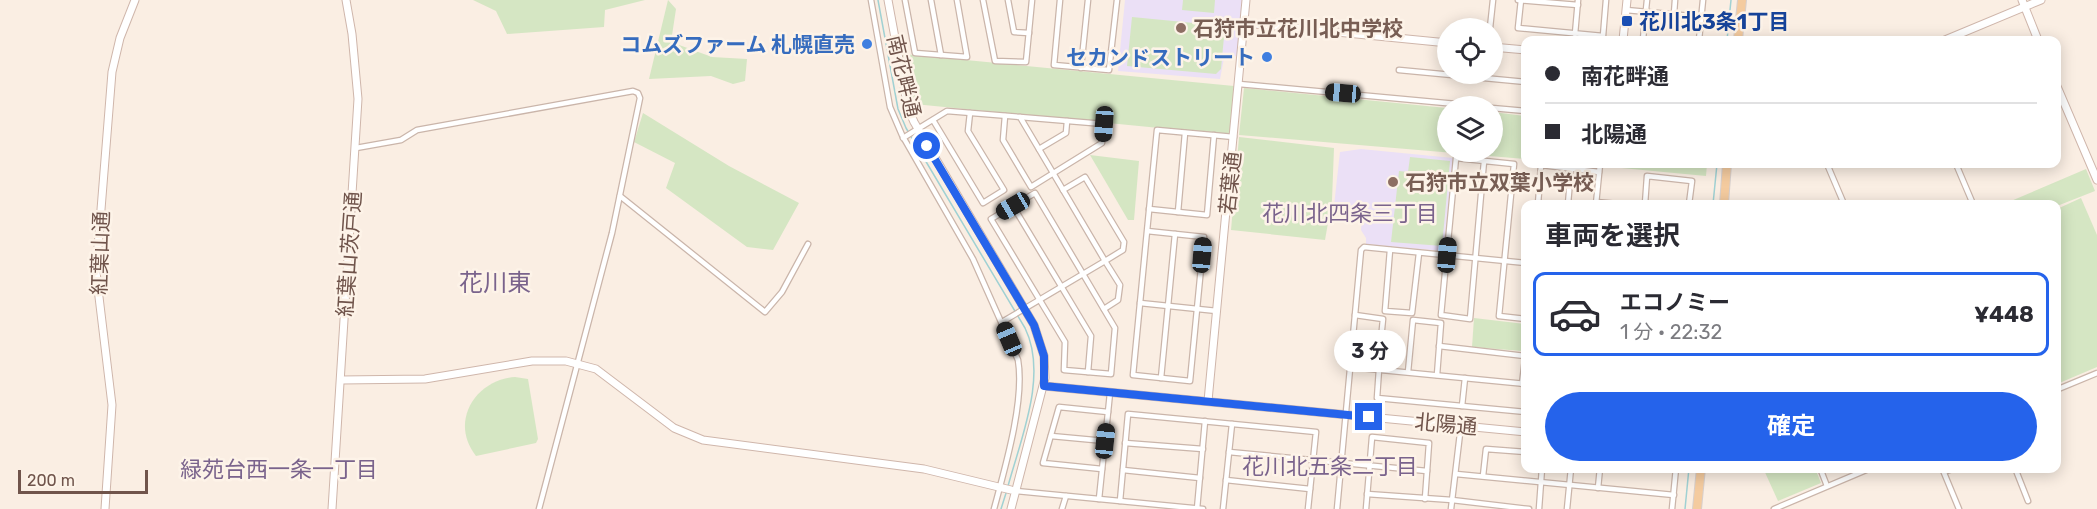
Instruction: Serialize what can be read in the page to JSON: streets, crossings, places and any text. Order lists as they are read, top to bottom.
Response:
{
  "streets": {
    "street": [
      "南花畔通",
      "若葉通",
      "紅葉山通",
      "紅葉山茨戸通",
      "北陽通"
    ]
  },
  "crossings": [
    ["南花畔通", "北陽通"],
    ["若葉通", "北陽通"]
  ],
  "districts": [
    "花川北四条三丁目",
    "花川東",
    "花川北五条二丁目",
    "緑苑台西一条一丁目"
  ],
  "places": {
    "transit": ["花川北3条1丁目"],
    "other": [
      "石狩市立花川北中学校",
      "コムズファーム 札幌直売",
      "セカンドストリート",
      "石狩市立双葉小学校"
    ]
  },
  "scale_bar": "200 m",
  "page": {
    "banner": ["南花畔通", "北陽通"],
    "heading": "車両を選択",
    "list": [
      {
        "name": "エコノミー",
        "note": "1 分 · 22:32",
        "value": "¥448"
      }
    ],
    "bubble": "3 分",
    "buttons": "確定",
    "scale": "200 m"
  }
}
